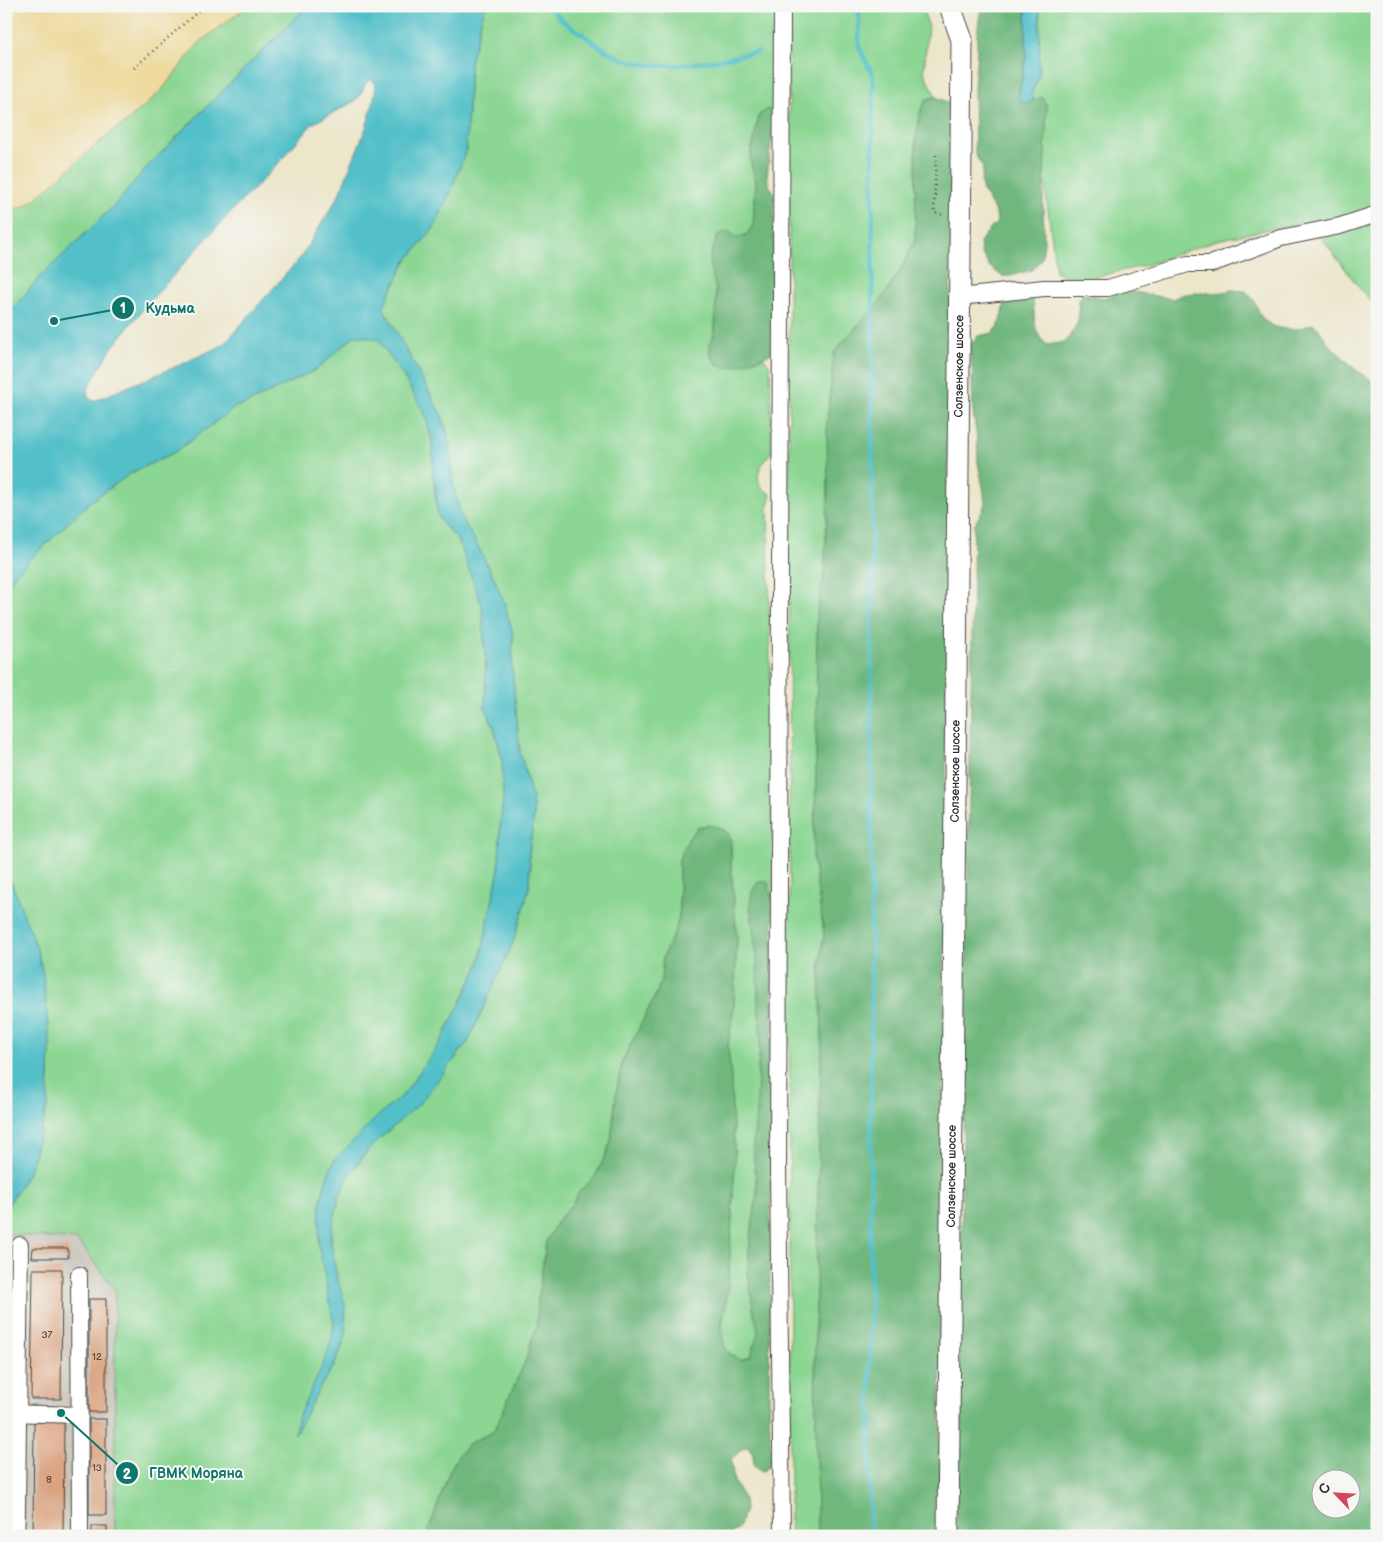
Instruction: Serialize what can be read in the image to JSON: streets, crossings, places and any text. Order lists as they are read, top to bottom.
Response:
{
  "streets": {
    "main road": ["Солзенское шоссе"]
  },
  "places": ["Кудьма", "ГВМК Моряна"],
  "house_numbers": [
    "37",
    "12",
    "13",
    "8"
  ],
  "north": "top left"
}
